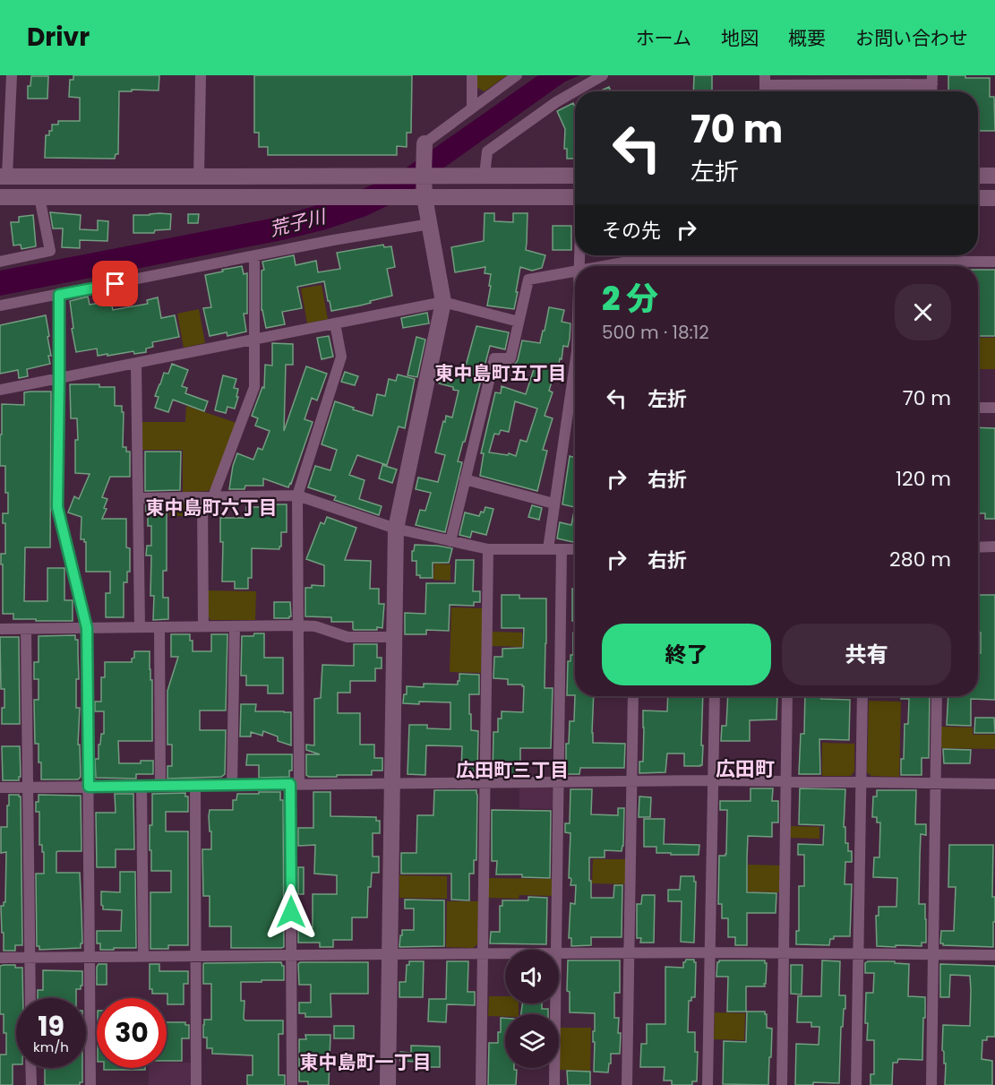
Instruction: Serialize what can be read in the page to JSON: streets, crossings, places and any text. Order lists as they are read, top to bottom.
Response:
{
  "districts": [
    "東中島町五丁目",
    "東中島町六丁目",
    "広田町",
    "広田町三丁目",
    "東中島町一丁目"
  ],
  "water": ["荒子川"],
  "page": {
    "header": "Drivr",
    "nav": [
      "ホーム",
      "地図",
      "概要",
      "お問い合わせ"
    ],
    "turn": ["70 m", "左折"],
    "then": "その先",
    "heading": ["2 分", "500 m · 18:12"],
    "list": [
      {
        "name": "左折",
        "value": "70 m"
      },
      {
        "name": "右折",
        "value": "120 m"
      },
      {
        "name": "右折",
        "value": "280 m"
      }
    ],
    "buttons": ["終了", "共有"],
    "speed": "19 km/h",
    "limit": "30"
  }
}
